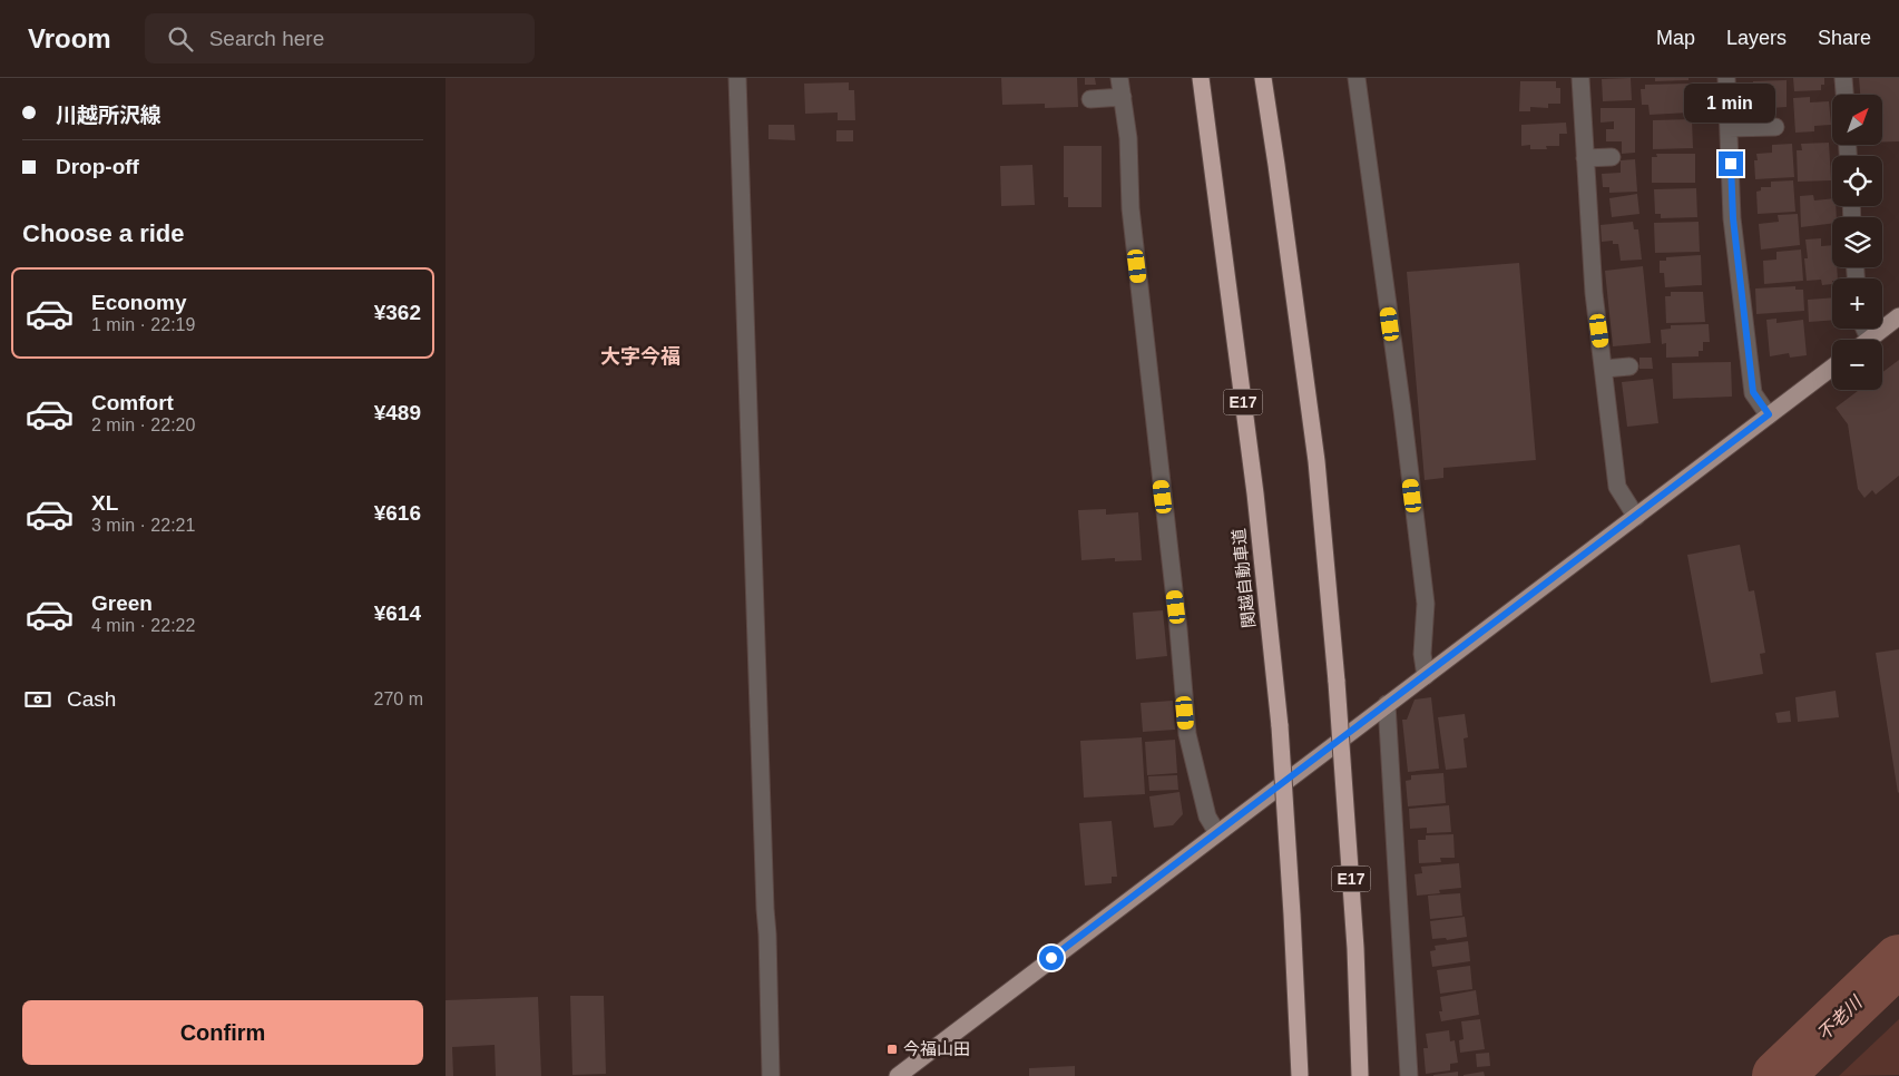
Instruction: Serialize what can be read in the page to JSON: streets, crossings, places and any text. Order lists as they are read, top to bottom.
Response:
{
  "streets": {
    "highway": ["E17", "関越自動車道"]
  },
  "districts": ["大字今福"],
  "water": ["不老川"],
  "places": {
    "transit": ["今福山田"]
  },
  "north": "top right",
  "page": {
    "header": "Vroom",
    "search": "Search here",
    "nav": ["Map", "Layers", "Share"],
    "banner": ["川越所沢線", "Drop-off"],
    "bubble": "1 min",
    "map_buttons": ["+", "−"],
    "heading": "Choose a ride",
    "list": [
      {
        "name": "Economy",
        "note": "1 min · 22:19",
        "value": "¥362"
      },
      {
        "name": "Comfort",
        "note": "2 min · 22:20",
        "value": "¥489"
      },
      {
        "name": "XL",
        "note": "3 min · 22:21",
        "value": "¥616"
      },
      {
        "name": "Green",
        "note": "4 min · 22:22",
        "value": "¥614"
      }
    ],
    "pay": ["Cash", "270 m"],
    "buttons": "Confirm"
  }
}
